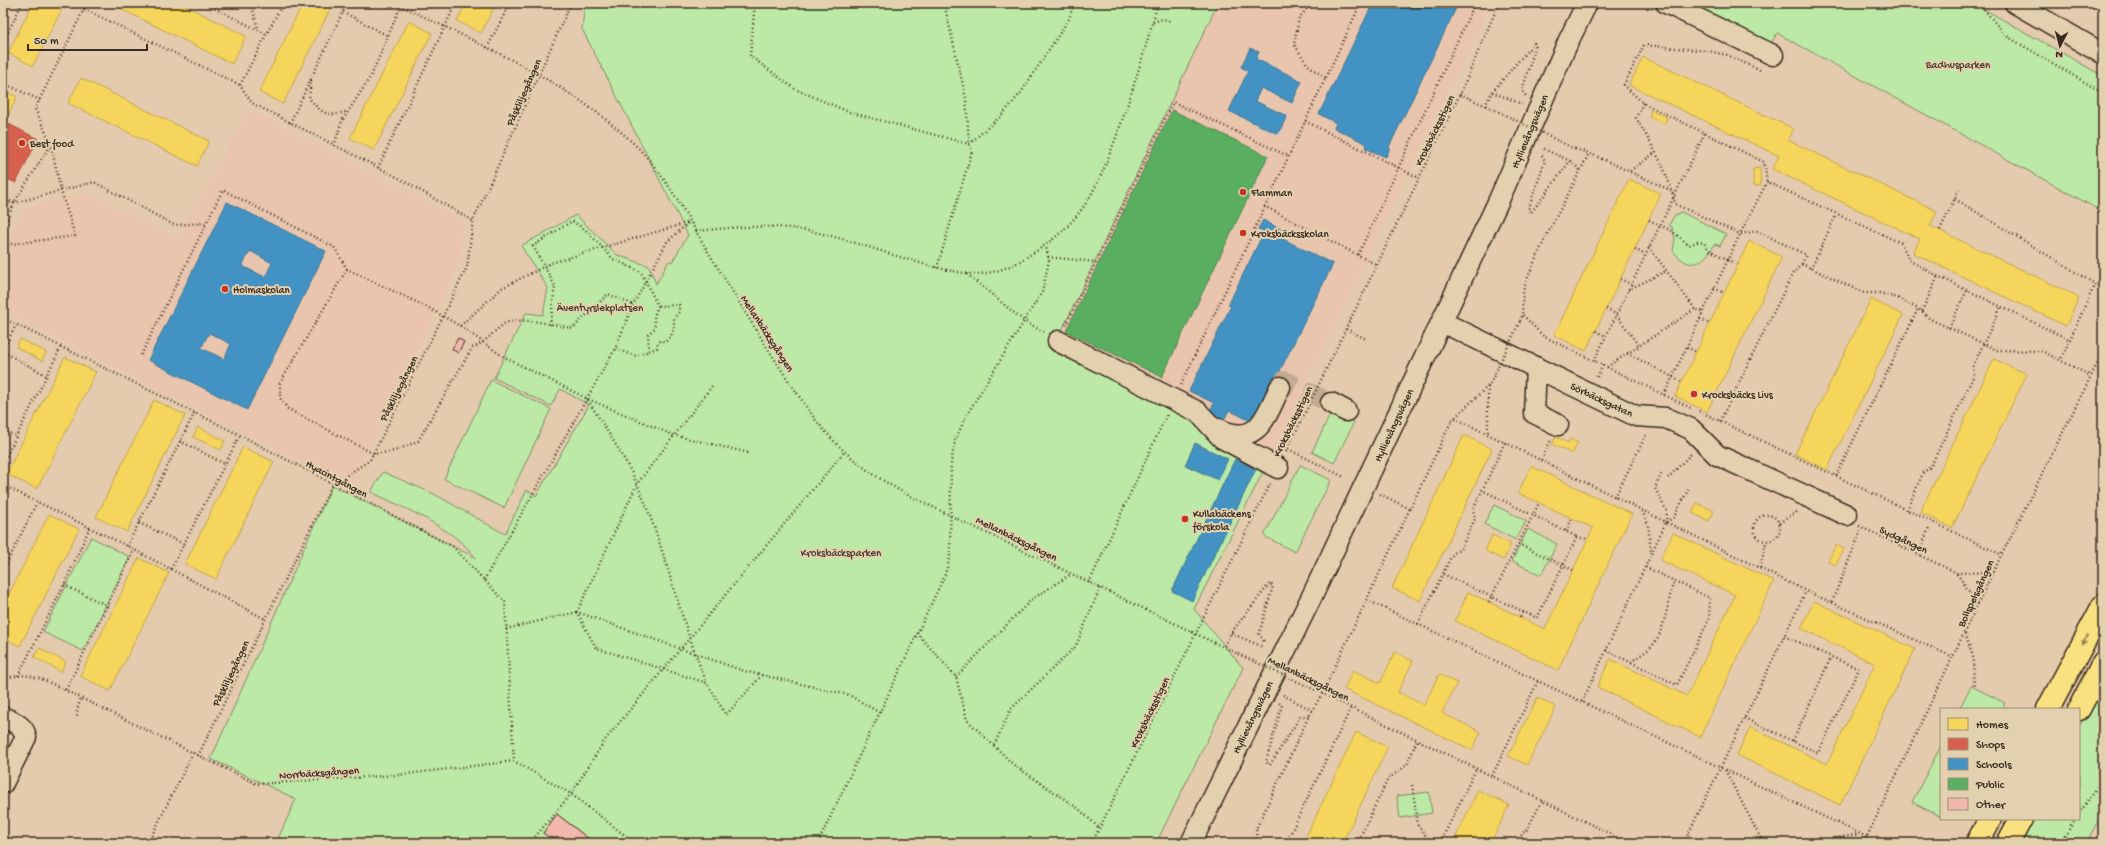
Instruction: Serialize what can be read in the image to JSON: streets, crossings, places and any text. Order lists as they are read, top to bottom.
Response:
{
  "streets": {
    "street": ["Hyllievångsvägen", "Sörbäcksgatan"],
    "path": [
      "Påskliljegången",
      "Kroksbäcksstigen",
      "Mellanbäcksgången",
      "Hyacintgången",
      "Sydgången",
      "Bollspelsgången",
      "Norrbäcksgången"
    ]
  },
  "crossings": [
    ["Påskliljegången", "Mellanbäcksgången"],
    ["Påskliljegången", "Hyacintgången"],
    ["Påskliljegången", "Norrbäcksgången"],
    ["Kroksbäcksstigen", "Mellanbäcksgången"],
    ["Hyllievångsvägen", "Sörbäcksgatan"],
    ["Sörbäcksgatan", "Sydgången"],
    ["Hyacintgången", "Norrbäcksgången"],
    ["Sydgången", "Bollspelsgången"]
  ],
  "parks": ["Badhusparken", "Äventyrslekplatsen", "Kroksbäcksparken"],
  "places": [
    "Best food",
    "Flamman",
    "Kroksbäcksskolan",
    "Holmaskolan",
    "Krocksbäcks Livs",
    "Kullabäckens förskola"
  ],
  "legend": [
    "Homes",
    "Shops",
    "Schools",
    "Public",
    "Other"
  ],
  "scale_bar": "50 m",
  "north": "bottom"
}
